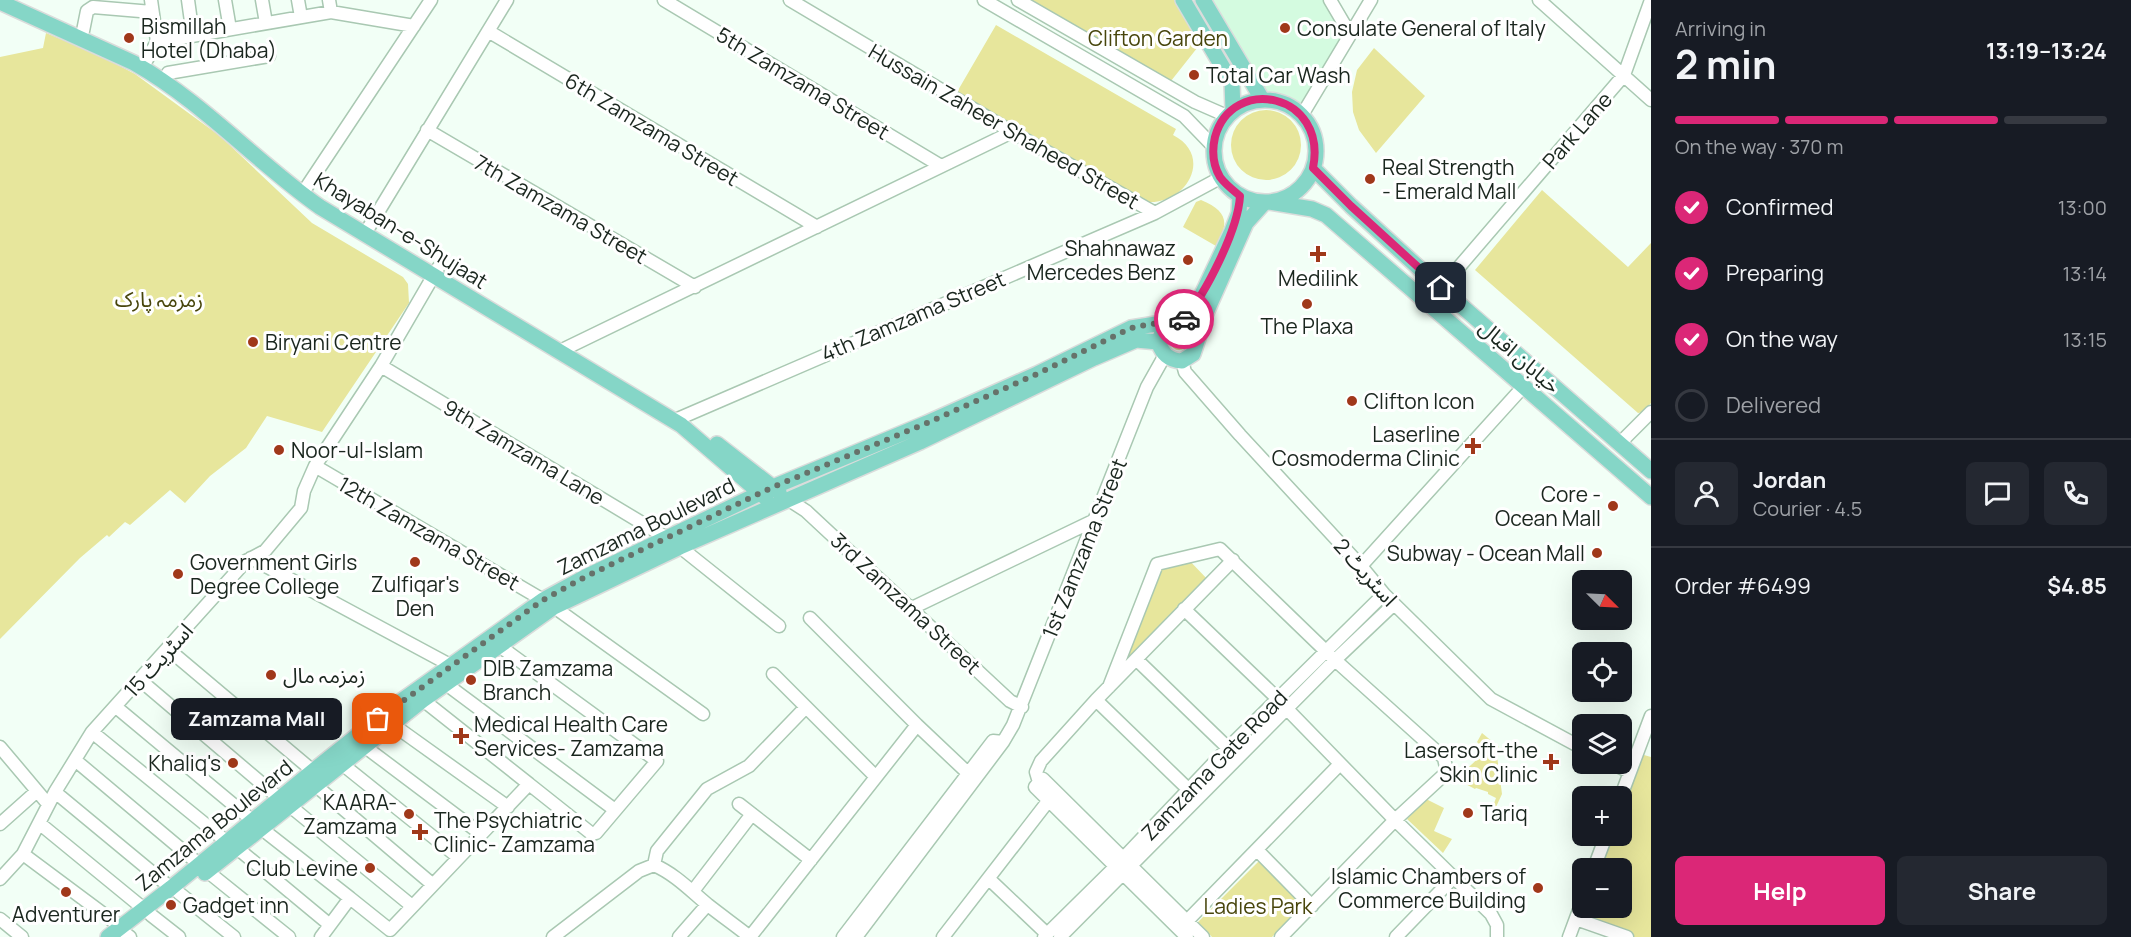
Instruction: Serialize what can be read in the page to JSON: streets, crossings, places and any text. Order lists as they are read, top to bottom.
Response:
{
  "streets": {
    "main road": ["Khayaban-e-Shujaat", "خیابان اقبال", "Zamzama Boulevard"],
    "street": [
      "5th Zamzama Street",
      "Hussain Zaheer Shaheed Street",
      "6th Zamzama Street",
      "Park Lane",
      "7th Zamzama Street",
      "4th Zamzama Street",
      "9th Zamzama Lane",
      "12th Zamzama Street",
      "1st Zamzama Street",
      "اسٹریٹ 2",
      "3rd Zamzama Street",
      "اسٹریٹ 15",
      "Zamzama Gate Road"
    ]
  },
  "crossings": [
    ["Hussain Zaheer Shaheed Street", "4th Zamzama Street"],
    ["Hussain Zaheer Shaheed Street", "خیابان اقبال"],
    ["Park Lane", "خیابان اقبال"],
    ["Khayaban-e-Shujaat", "4th Zamzama Street"],
    ["Khayaban-e-Shujaat", "Zamzama Boulevard"],
    ["Khayaban-e-Shujaat", "3rd Zamzama Street"],
    ["Khayaban-e-Shujaat", "اسٹریٹ 15"],
    ["9th Zamzama Lane", "Zamzama Boulevard"],
    ["9th Zamzama Lane", "اسٹریٹ 15"],
    ["Zamzama Boulevard", "12th Zamzama Street"],
    ["Zamzama Boulevard", "1st Zamzama Street"],
    ["Zamzama Boulevard", "اسٹریٹ 2"],
    ["Zamzama Boulevard", "3rd Zamzama Street"],
    ["12th Zamzama Street", "اسٹریٹ 15"],
    ["1st Zamzama Street", "اسٹریٹ 2"],
    ["1st Zamzama Street", "3rd Zamzama Street"],
    ["اسٹریٹ 2", "Zamzama Gate Road"]
  ],
  "parks": ["Clifton Garden", "زمزمہ پارک", "Ladies Park"],
  "places": {
    "other": [
      "Consulate General of Italy",
      "Bismillah Hotel (Dhaba)",
      "Total Car Wash",
      "Real Strength - Emerald Mall",
      "Shahnawaz Mercedes Benz",
      "The Plaxa",
      "Biryani Centre",
      "Clifton Icon",
      "Noor-ul-Islam",
      "Core - Ocean Mall",
      "Subway - Ocean Mall",
      "Zulfiqar's Den",
      "Government Girls Degree College",
      "زمزمہ مال",
      "DIB Zamzama Branch",
      "Zamzama Mall",
      "Khaliq's",
      "Tariq",
      "KAARA- Zamzama",
      "Club Levine",
      "Islamic Chambers of Commerce Building",
      "Adventurer",
      "Gadget inn"
    ],
    "health": [
      "Medilink",
      "Laserline Cosmoderma Clinic",
      "Medical Health Care Services- Zamzama",
      "Lasersoft-the Skin Clinic",
      "The Psychiatric Clinic- Zamzama"
    ]
  },
  "north": "bottom right",
  "page": {
    "heading": ["2 min", "Arriving in", "13:19–13:24"],
    "panel": [
      "Jordan",
      "Courier · 4.5",
      "Order #6499",
      "$4.85"
    ],
    "bar": "On the way · 370 m",
    "list": [
      ["Confirmed", "13:00"],
      ["Preparing", "13:14"],
      ["On the way", "13:15"],
      "Delivered"
    ],
    "map_buttons": ["+", "−"],
    "bubble": "Zamzama Mall",
    "buttons": ["Help", "Share"]
  }
}
